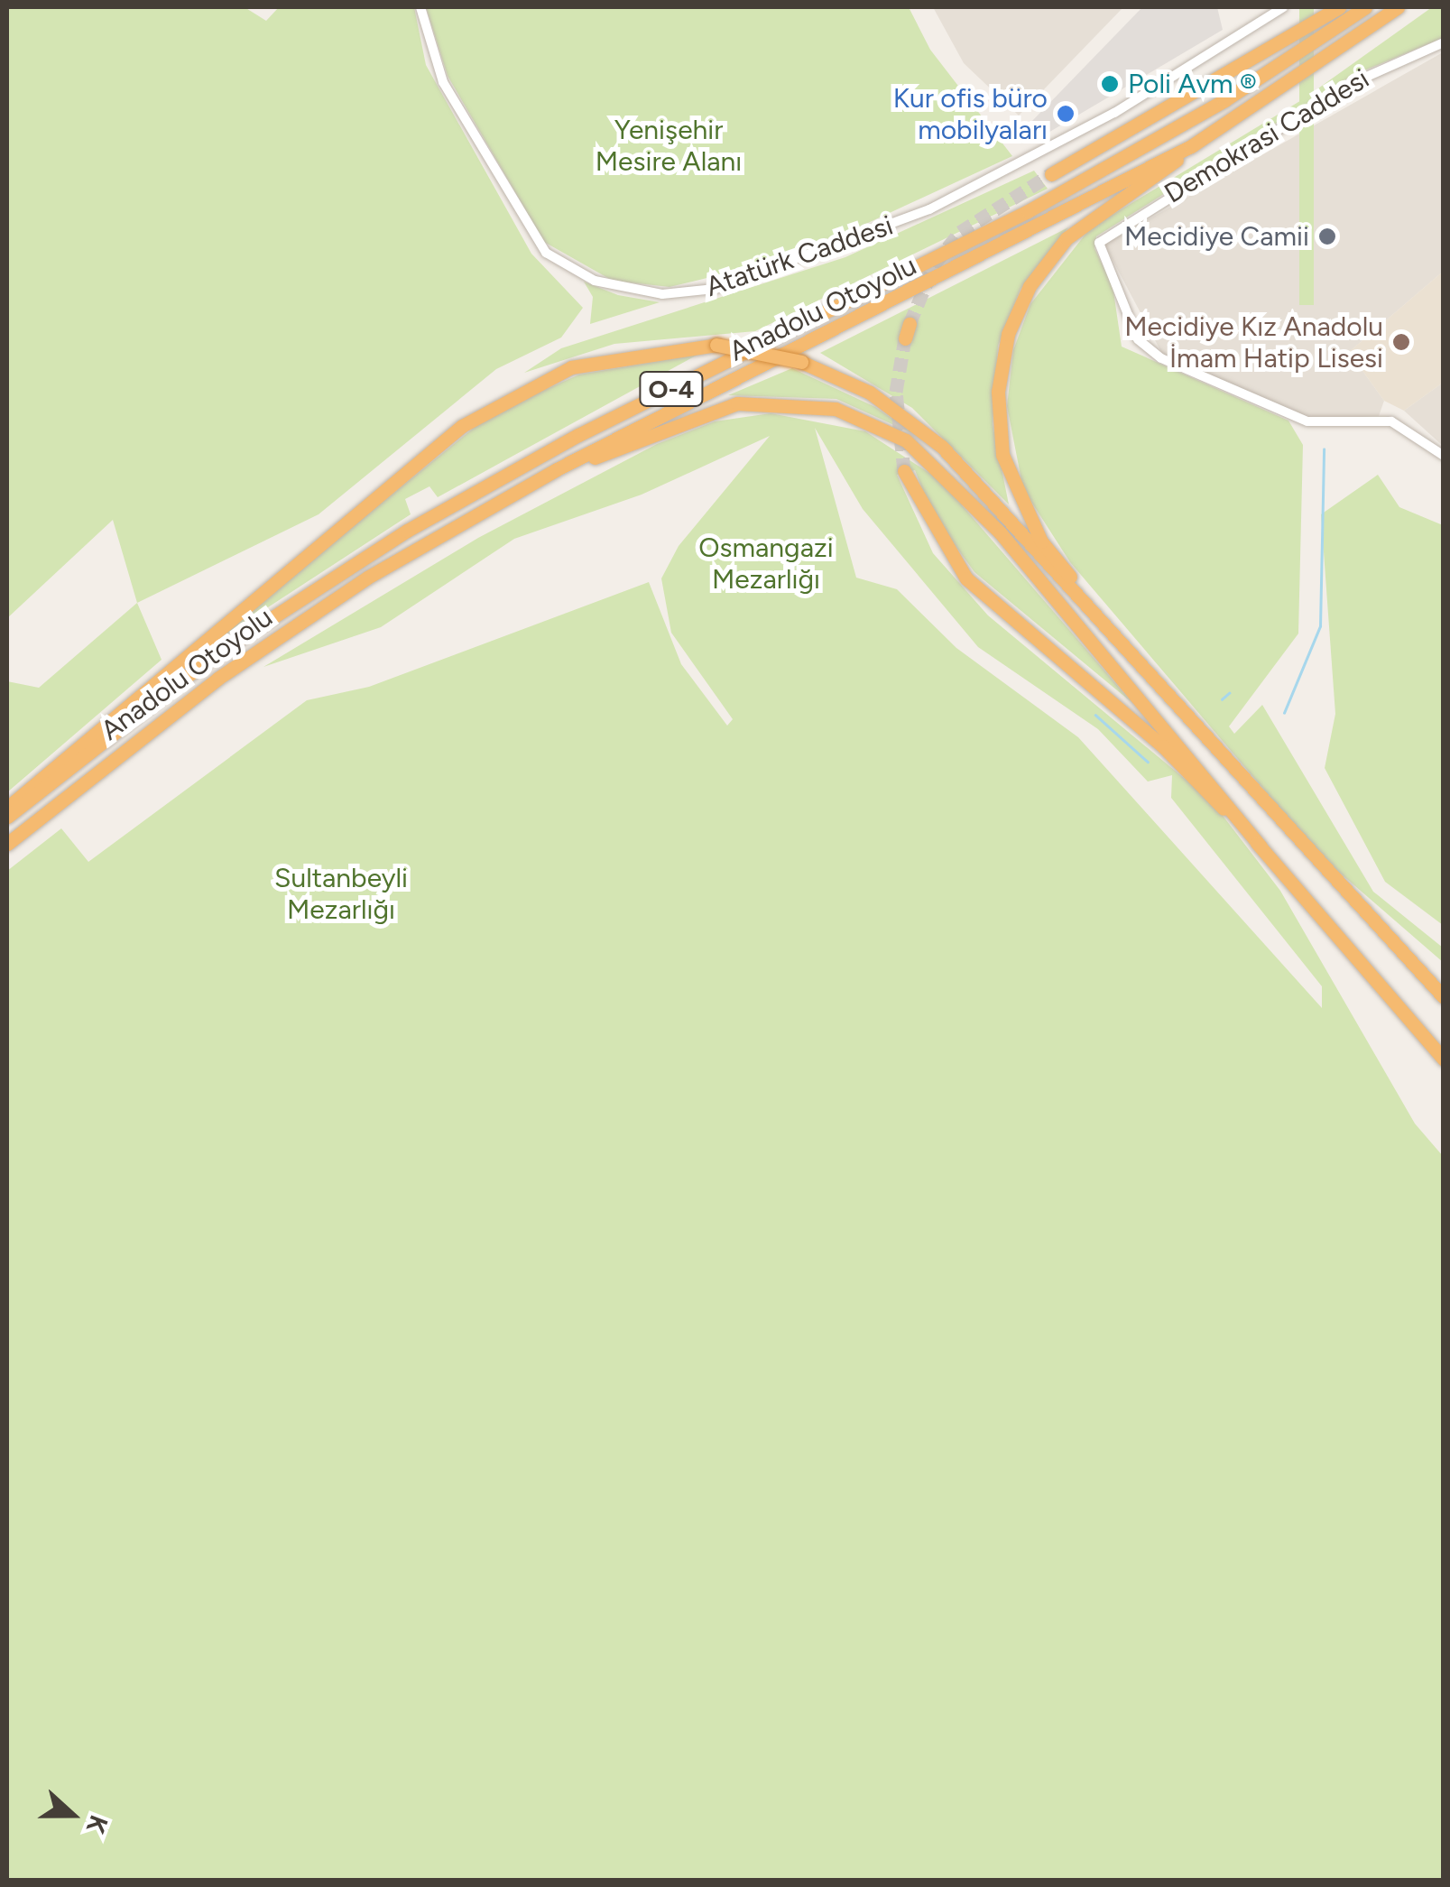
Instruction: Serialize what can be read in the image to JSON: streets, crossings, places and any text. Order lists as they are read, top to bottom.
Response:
{
  "streets": {
    "highway": ["Anadolu Otoyolu", "O-4"],
    "street": ["Demokrasi Caddesi", "Atatürk Caddesi"]
  },
  "parks": ["Yenişehir Mesire Alanı", "Osmangazi Mezarlığı", "Sultanbeyli Mezarlığı"],
  "places": [
    "Poli Avm ®",
    "Kur ofis büro mobilyaları",
    "Mecidiye Camii",
    "Mecidiye Kız Anadolu İmam Hatip Lisesi"
  ],
  "north": "right"
}
